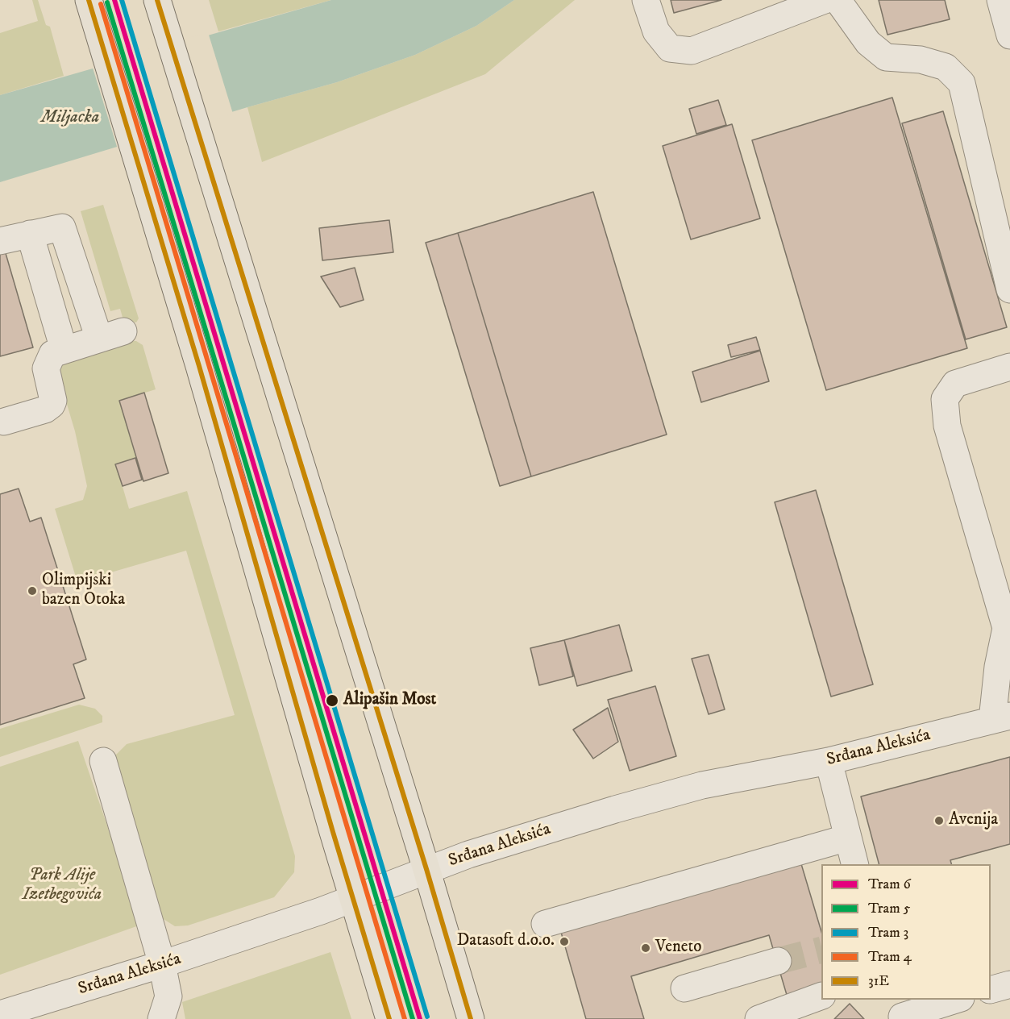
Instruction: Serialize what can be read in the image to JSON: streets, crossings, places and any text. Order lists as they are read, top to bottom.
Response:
{
  "streets": {
    "street": ["Srđana Aleksića"]
  },
  "water": ["Miljacka"],
  "parks": ["Park Alije Izetbegovića"],
  "places": [
    "Olimpijski bazen Otoka",
    "Alipašin Most",
    "Avenija",
    "Datasoft d.o.o.",
    "Veneto"
  ],
  "lines": [
    "tram line 6",
    "tram line 3",
    "transit line 31E",
    "tram line 5",
    "tram line 4"
  ],
  "legend": [
    "Tram 6",
    "Tram 5",
    "Tram 3",
    "Tram 4",
    "31E"
  ]
}
